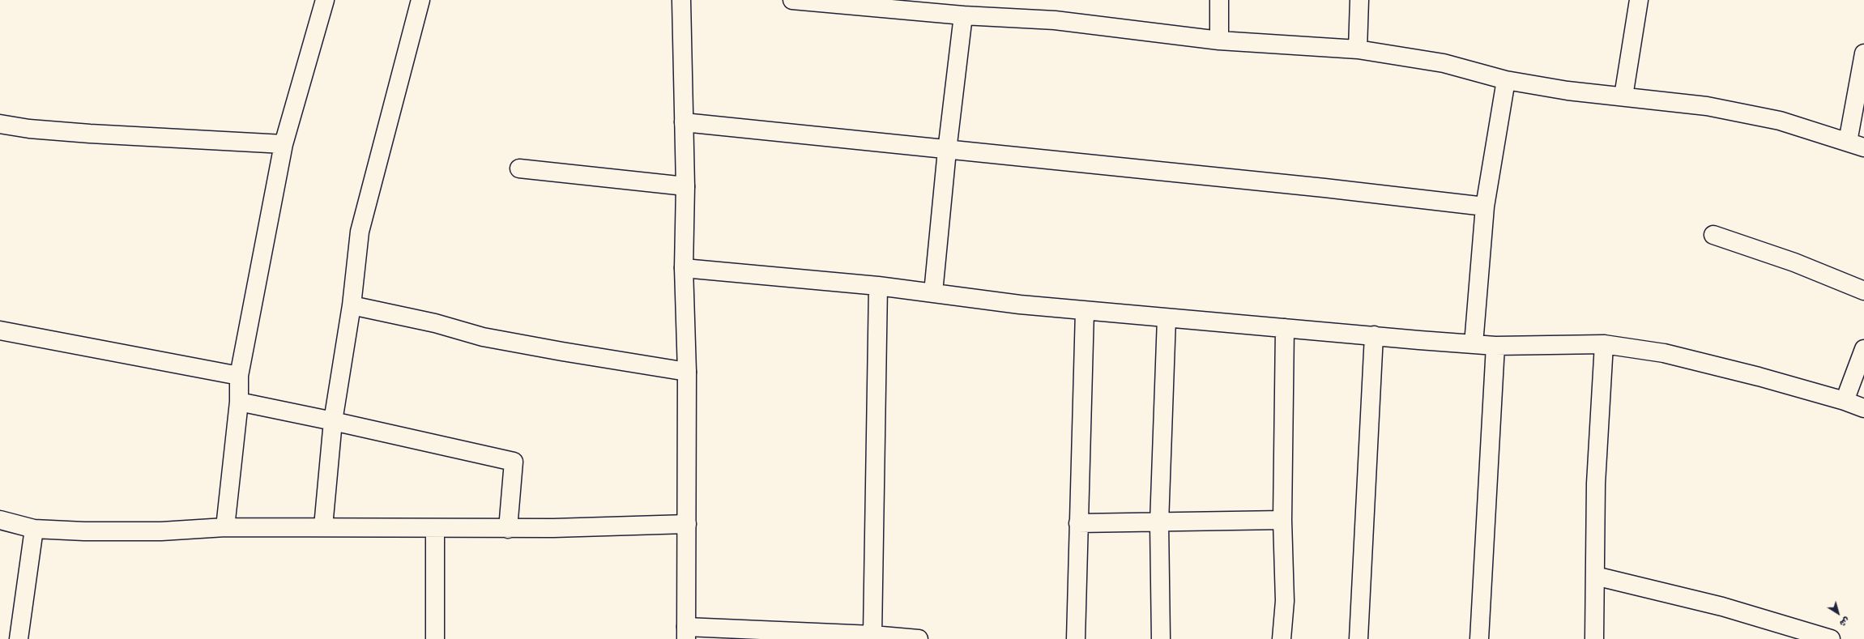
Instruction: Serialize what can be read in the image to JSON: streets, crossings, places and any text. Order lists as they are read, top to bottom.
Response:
{
  "north": "bottom right"
}
